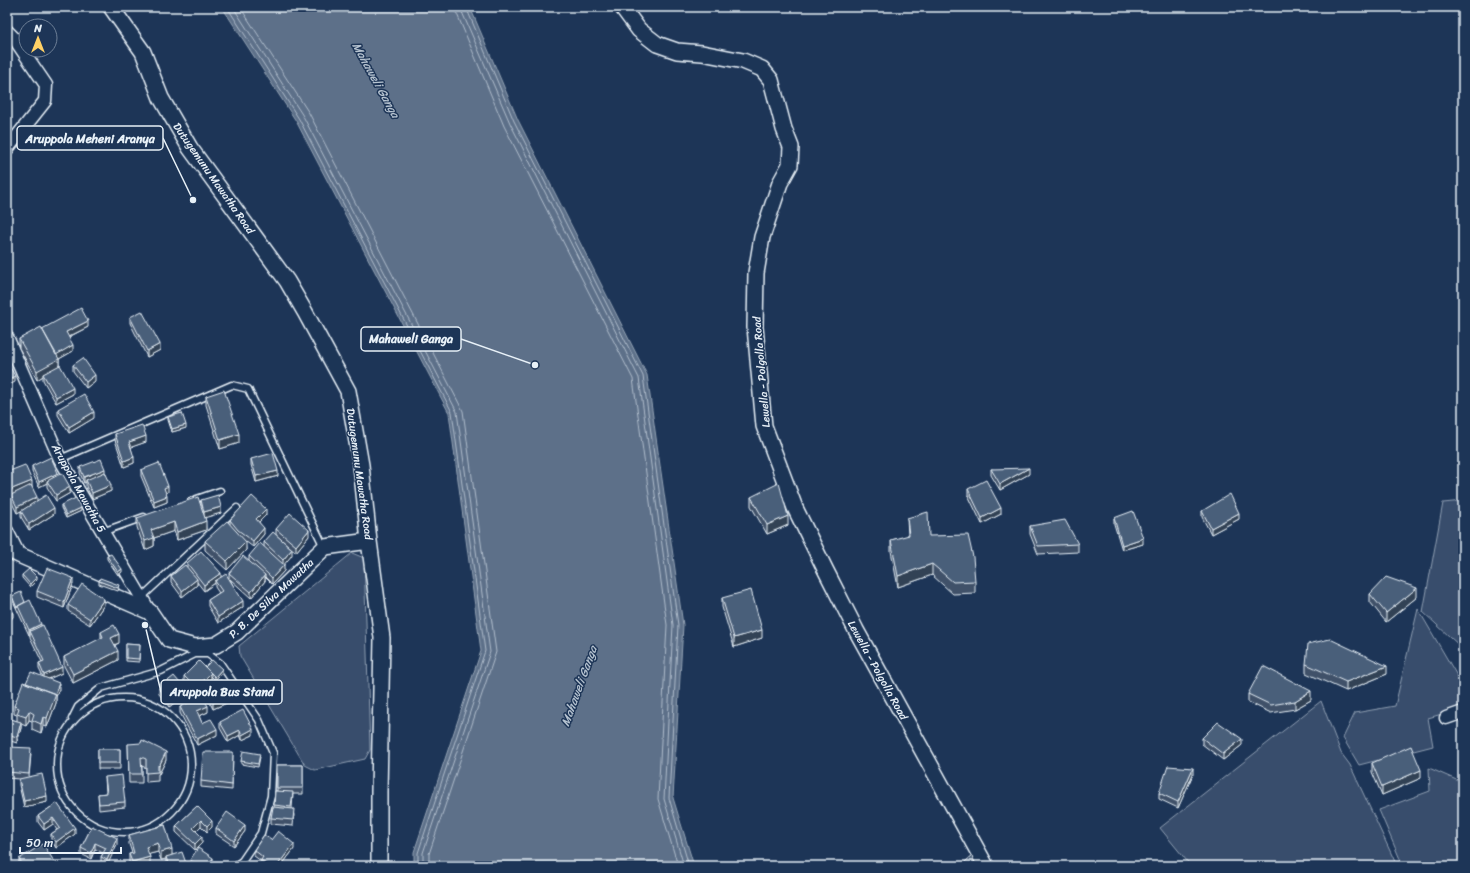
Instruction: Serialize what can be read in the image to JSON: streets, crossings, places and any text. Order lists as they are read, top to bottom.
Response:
{
  "streets": {
    "street": [
      "Dutugemunu Mawatha Road",
      "Lewella - Polgolla Road",
      "Aruppola Mawatha 5",
      "P. B. De Silva Mawatha"
    ]
  },
  "water": ["Mahaweli Ganga"],
  "places": ["Aruppola Meheni Aranya", "Mahaweli Ganga", "Aruppola Bus Stand"],
  "scale_bar": "50 m",
  "north": "top"
}
